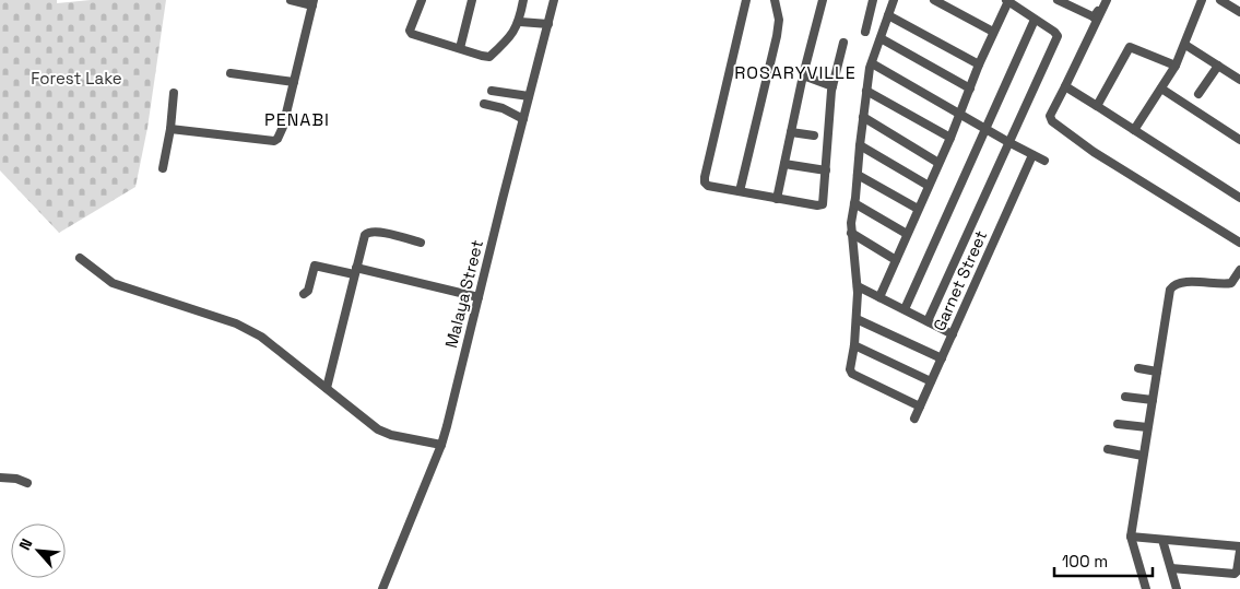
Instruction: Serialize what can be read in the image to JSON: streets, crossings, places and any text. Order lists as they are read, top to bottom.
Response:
{
  "streets": {
    "street": ["Garnet Street", "Malaya Street"]
  },
  "districts": ["ROSARYVILLE", "PENABI"],
  "parks": ["Forest Lake"],
  "scale_bar": "100 m",
  "north": "top left"
}
